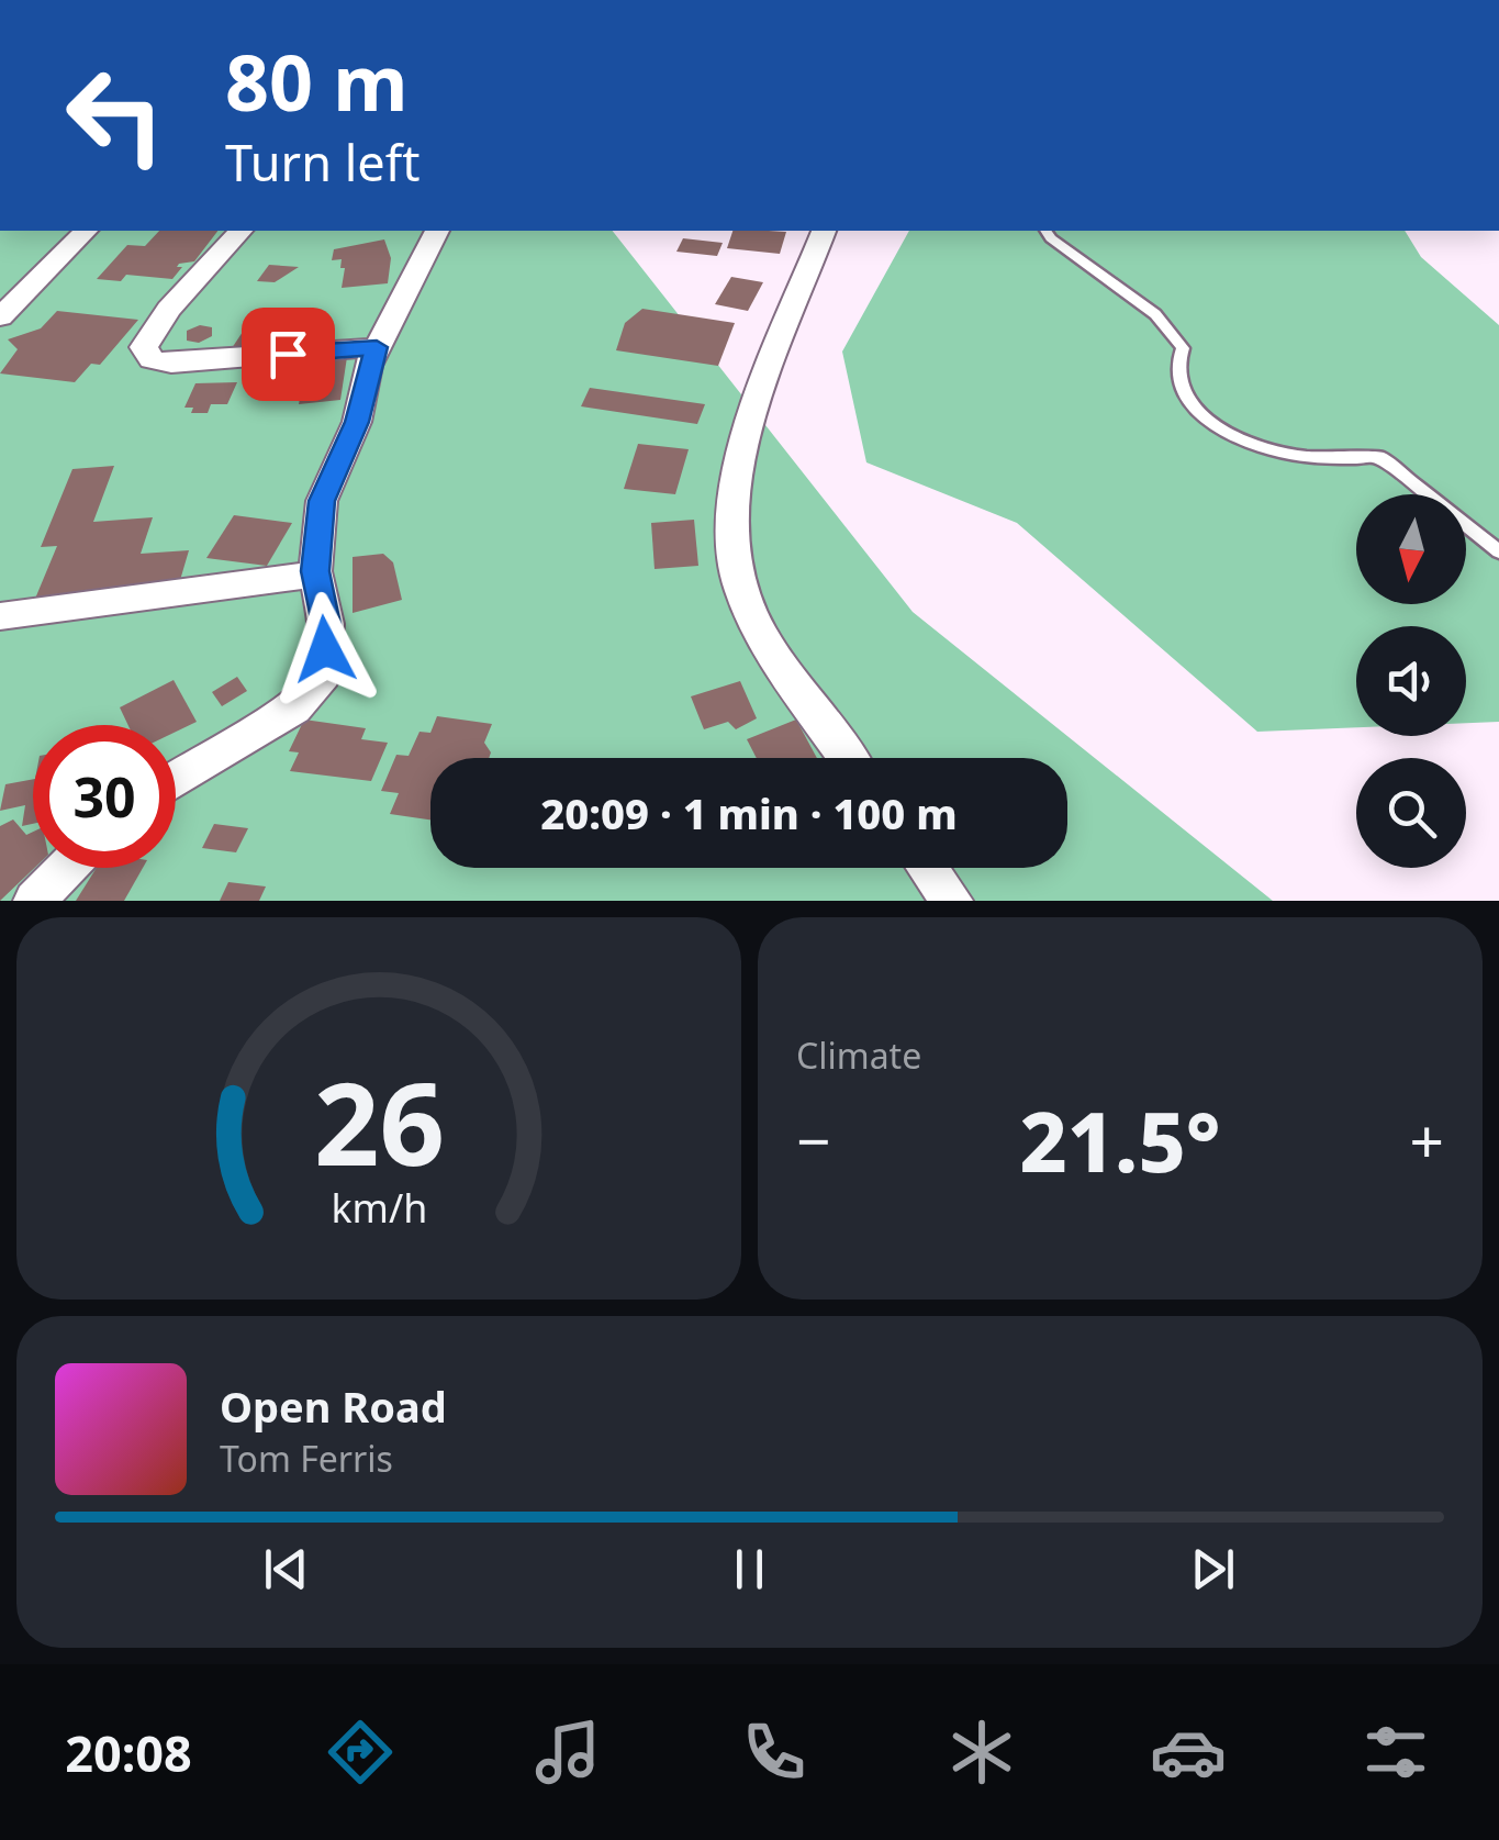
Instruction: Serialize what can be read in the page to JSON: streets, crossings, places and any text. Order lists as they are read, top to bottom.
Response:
{
  "north": "bottom",
  "page": {
    "turn": ["80 m", "Turn left"],
    "limit": "30",
    "trip": "20:09 · 1 min · 100 m",
    "tile": "Climate",
    "heat": ["−", "21.5°", "+"],
    "song": ["Open Road", "Tom Ferris"],
    "tabs": "20:08",
    "gauge": ["26", "km/h"]
  }
}
